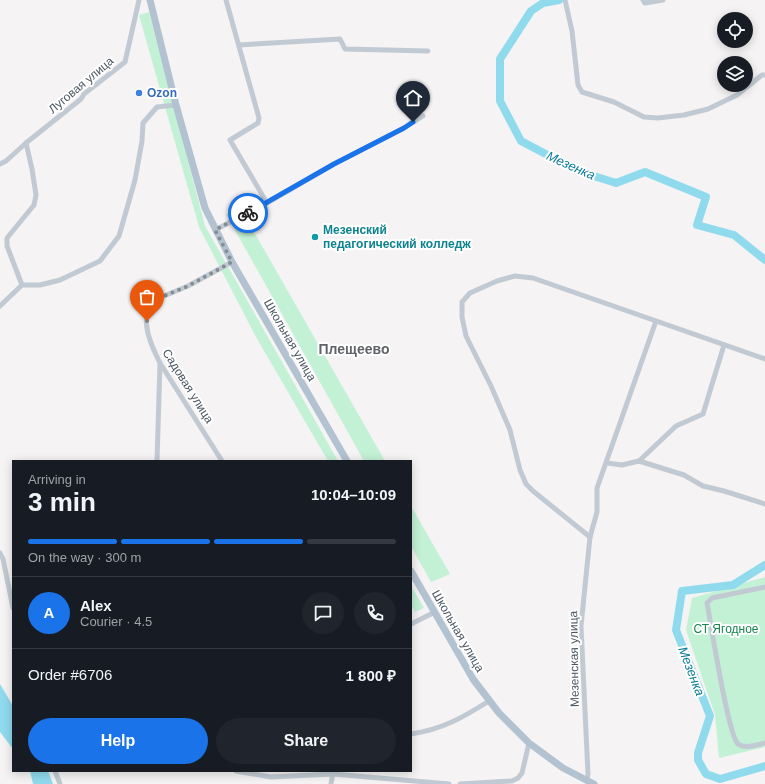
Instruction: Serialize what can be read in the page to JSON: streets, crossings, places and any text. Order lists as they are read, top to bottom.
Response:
{
  "streets": {
    "main road": ["Школьная улица"],
    "street": ["Луговая улица", "Садовая улица", "Мезенская улица"]
  },
  "crossings": [
    ["Школьная улица", "Садовая улица"],
    ["Школьная улица", "Мезенская улица"]
  ],
  "districts": ["Плещеево"],
  "water": ["Мезенка"],
  "parks": ["СТ Ягодное"],
  "places": ["Ozon", "Мезенский педагогический колледж"],
  "page": {
    "heading": ["3 min", "Arriving in", "10:04–10:09"],
    "panel": [
      "Alex",
      "Courier · 4.5",
      "Order #6706",
      "1 800 ₽"
    ],
    "bar": "On the way · 300 m",
    "round": "A",
    "buttons": ["Help", "Share"]
  }
}
